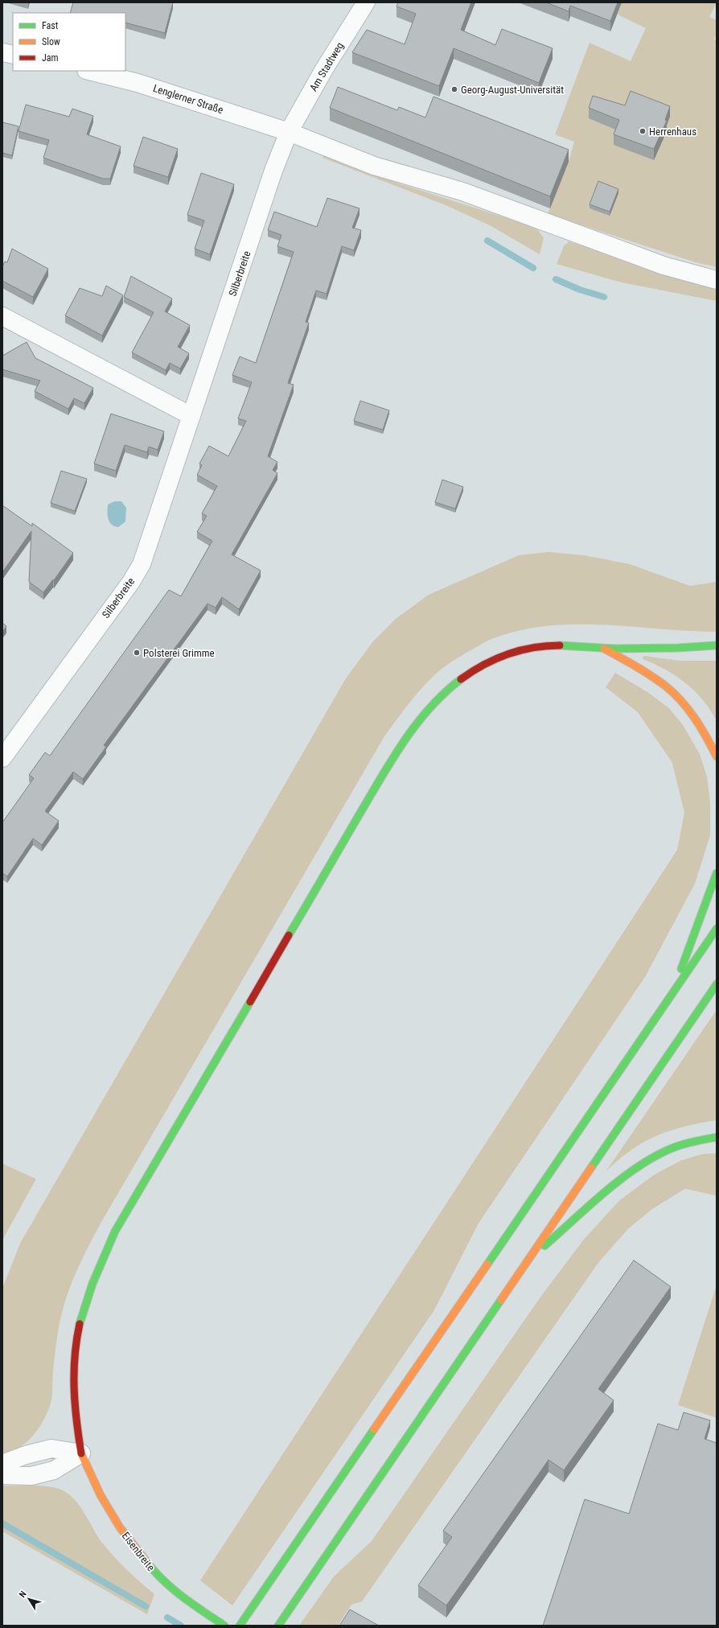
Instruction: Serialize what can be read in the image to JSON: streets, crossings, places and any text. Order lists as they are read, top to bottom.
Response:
{
  "streets": {
    "main road": ["Eisenbreite"],
    "street": ["Am Stadtweg", "Lenglerner Straße", "Silberbreite"]
  },
  "crossings": [
    ["Am Stadtweg", "Lenglerner Straße"],
    ["Am Stadtweg", "Silberbreite"],
    ["Lenglerner Straße", "Silberbreite"]
  ],
  "places": ["Georg-August-Universität", "Herrenhaus", "Polsterei Grimme"],
  "legend": ["Fast", "Slow", "Jam"],
  "north": "top left"
}
